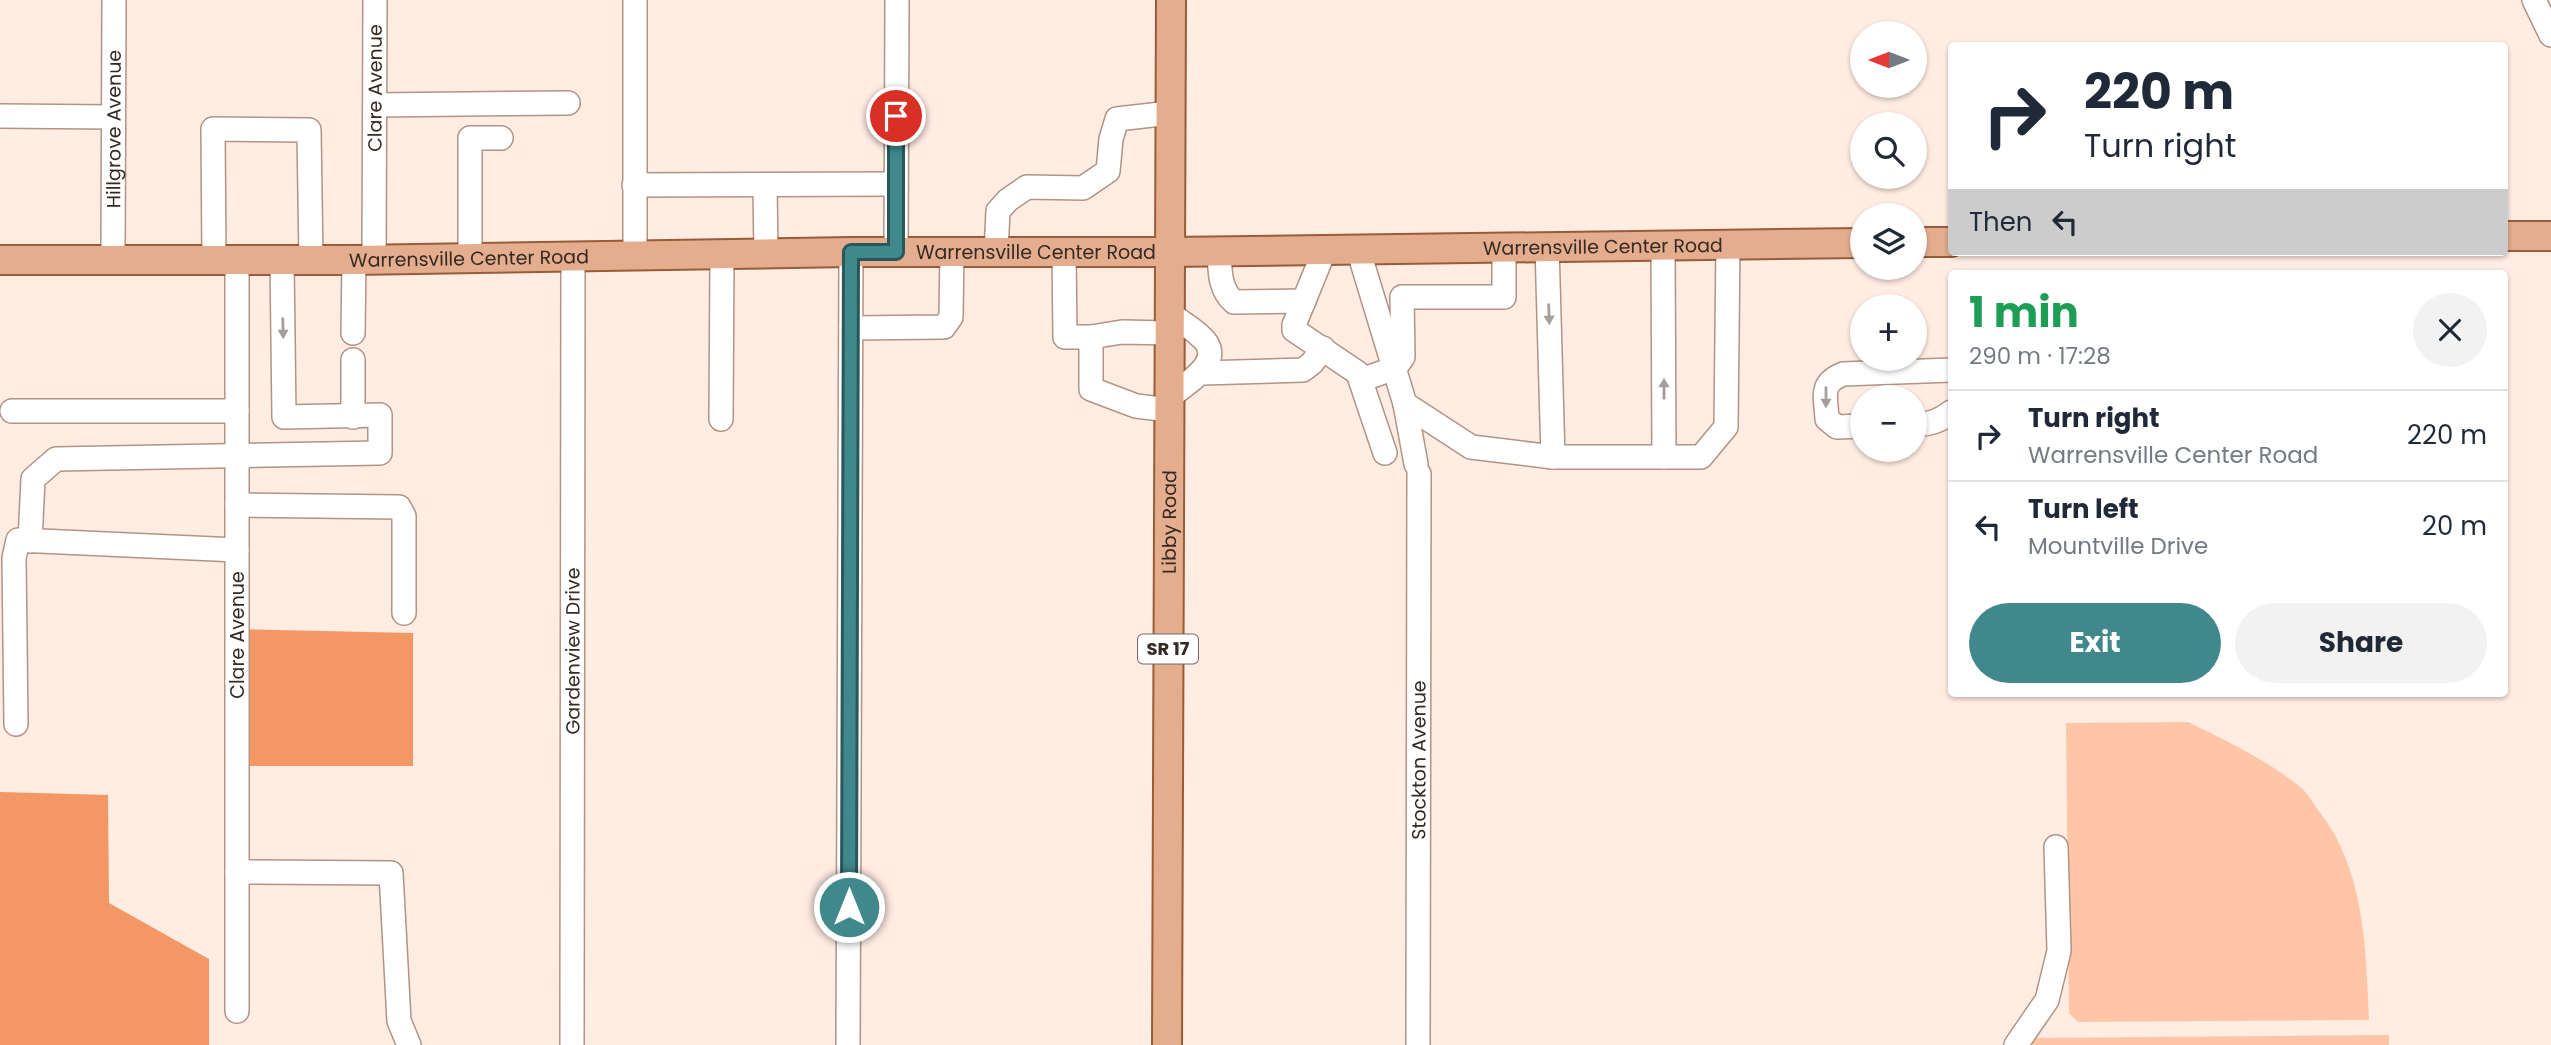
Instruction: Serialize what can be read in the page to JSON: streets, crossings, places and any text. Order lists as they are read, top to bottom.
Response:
{
  "streets": {
    "main road": ["Warrensville Center Road", "Libby Road", "SR 17"],
    "street": [
      "Clare Avenue",
      "Hillgrove Avenue",
      "Gardenview Drive",
      "Stockton Avenue"
    ]
  },
  "crossings": [
    ["Clare Avenue", "Warrensville Center Road"],
    ["Hillgrove Avenue", "Warrensville Center Road"],
    ["Warrensville Center Road", "Libby Road"],
    ["Warrensville Center Road", "Gardenview Drive"],
    ["Warrensville Center Road", "Stockton Avenue"]
  ],
  "north": "left",
  "page": {
    "map_buttons": ["+", "−"],
    "turn": ["220 m", "Turn right"],
    "then": "Then",
    "heading": ["1 min", "290 m · 17:28"],
    "list": [
      {
        "name": "Turn right",
        "note": "Warrensville Center Road",
        "value": "220 m"
      },
      {
        "name": "Turn left",
        "note": "Mountville Drive",
        "value": "20 m"
      }
    ],
    "buttons": ["Exit", "Share"]
  }
}
